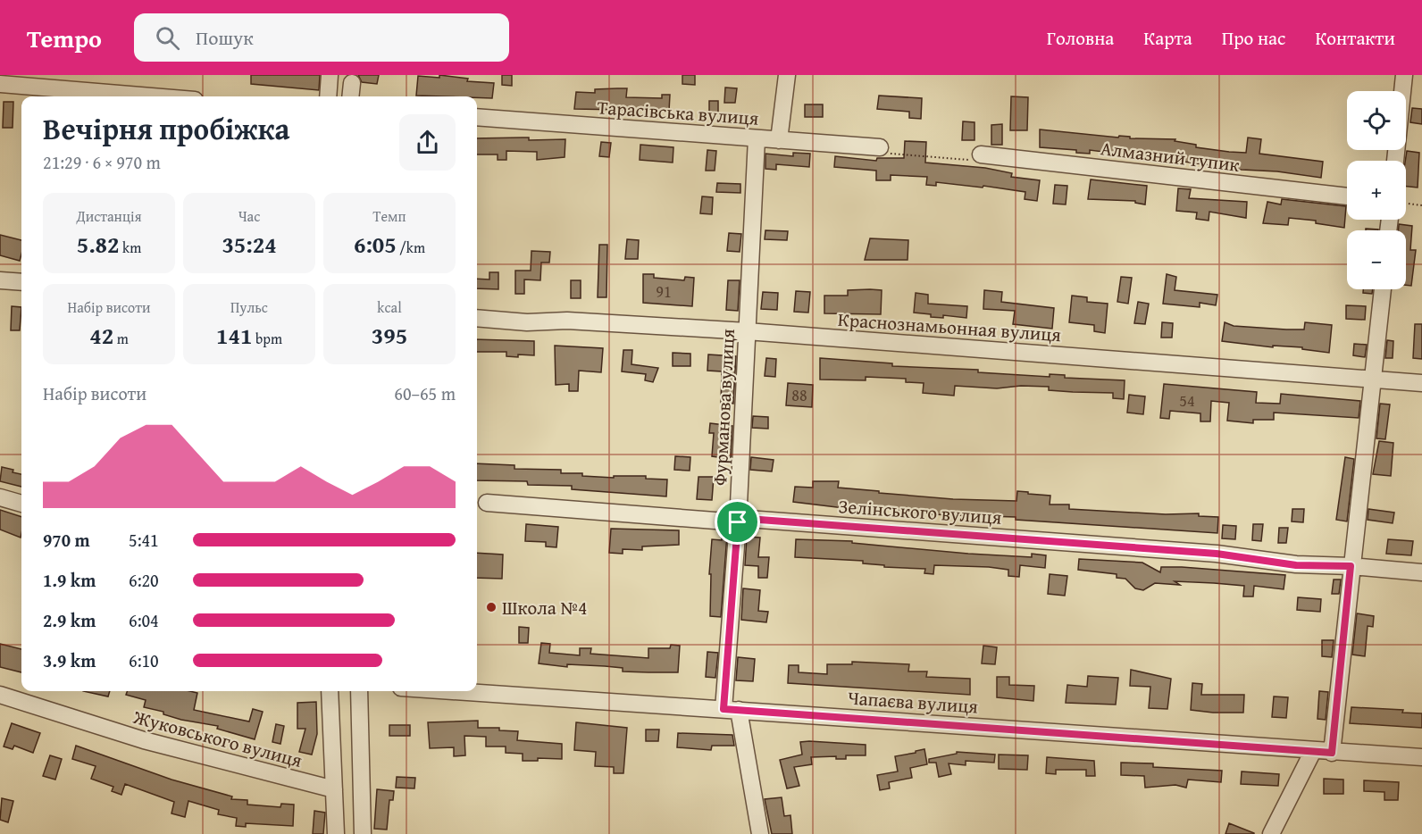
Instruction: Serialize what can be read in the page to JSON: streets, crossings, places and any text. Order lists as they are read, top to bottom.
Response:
{
  "streets": {
    "street": [
      "Тарасівська вулиця",
      "Алмазний тупик",
      "Краснознамьонная вулиця",
      "Фурманова вулиця",
      "Зелінського вулиця",
      "Чапаєва вулиця",
      "Жуковського вулиця"
    ]
  },
  "crossings": [
    ["Тарасівська вулиця", "Фурманова вулиця"],
    ["Краснознамьонная вулиця", "Фурманова вулиця"],
    ["Фурманова вулиця", "Зелінського вулиця"],
    ["Фурманова вулиця", "Чапаєва вулиця"]
  ],
  "places": ["Школа №4"],
  "house_numbers": ["91", "88", "54"],
  "page": {
    "header": "Tempo",
    "search": "Пошук",
    "nav": [
      "Головна",
      "Карта",
      "Про нас",
      "Контакти"
    ],
    "map_buttons": ["+", "−"],
    "heading": ["Вечірня пробіжка", "21:29 · 6 × 970 m"],
    "stats": [
      ["Дистанція", "5.82 km"],
      ["Час", "35:24"],
      ["Темп", "6:05 /km"],
      ["Набір висоти", "42 m"],
      ["Пульс", "141 bpm"],
      ["kcal", "395"]
    ],
    "chart": ["Набір висоти", "60–65 m"],
    "list": [
      {
        "name": "970 m",
        "note": "5:41"
      },
      {
        "name": "1.9 km",
        "note": "6:20"
      },
      {
        "name": "2.9 km",
        "note": "6:04"
      },
      {
        "name": "3.9 km",
        "note": "6:10"
      }
    ]
  }
}
